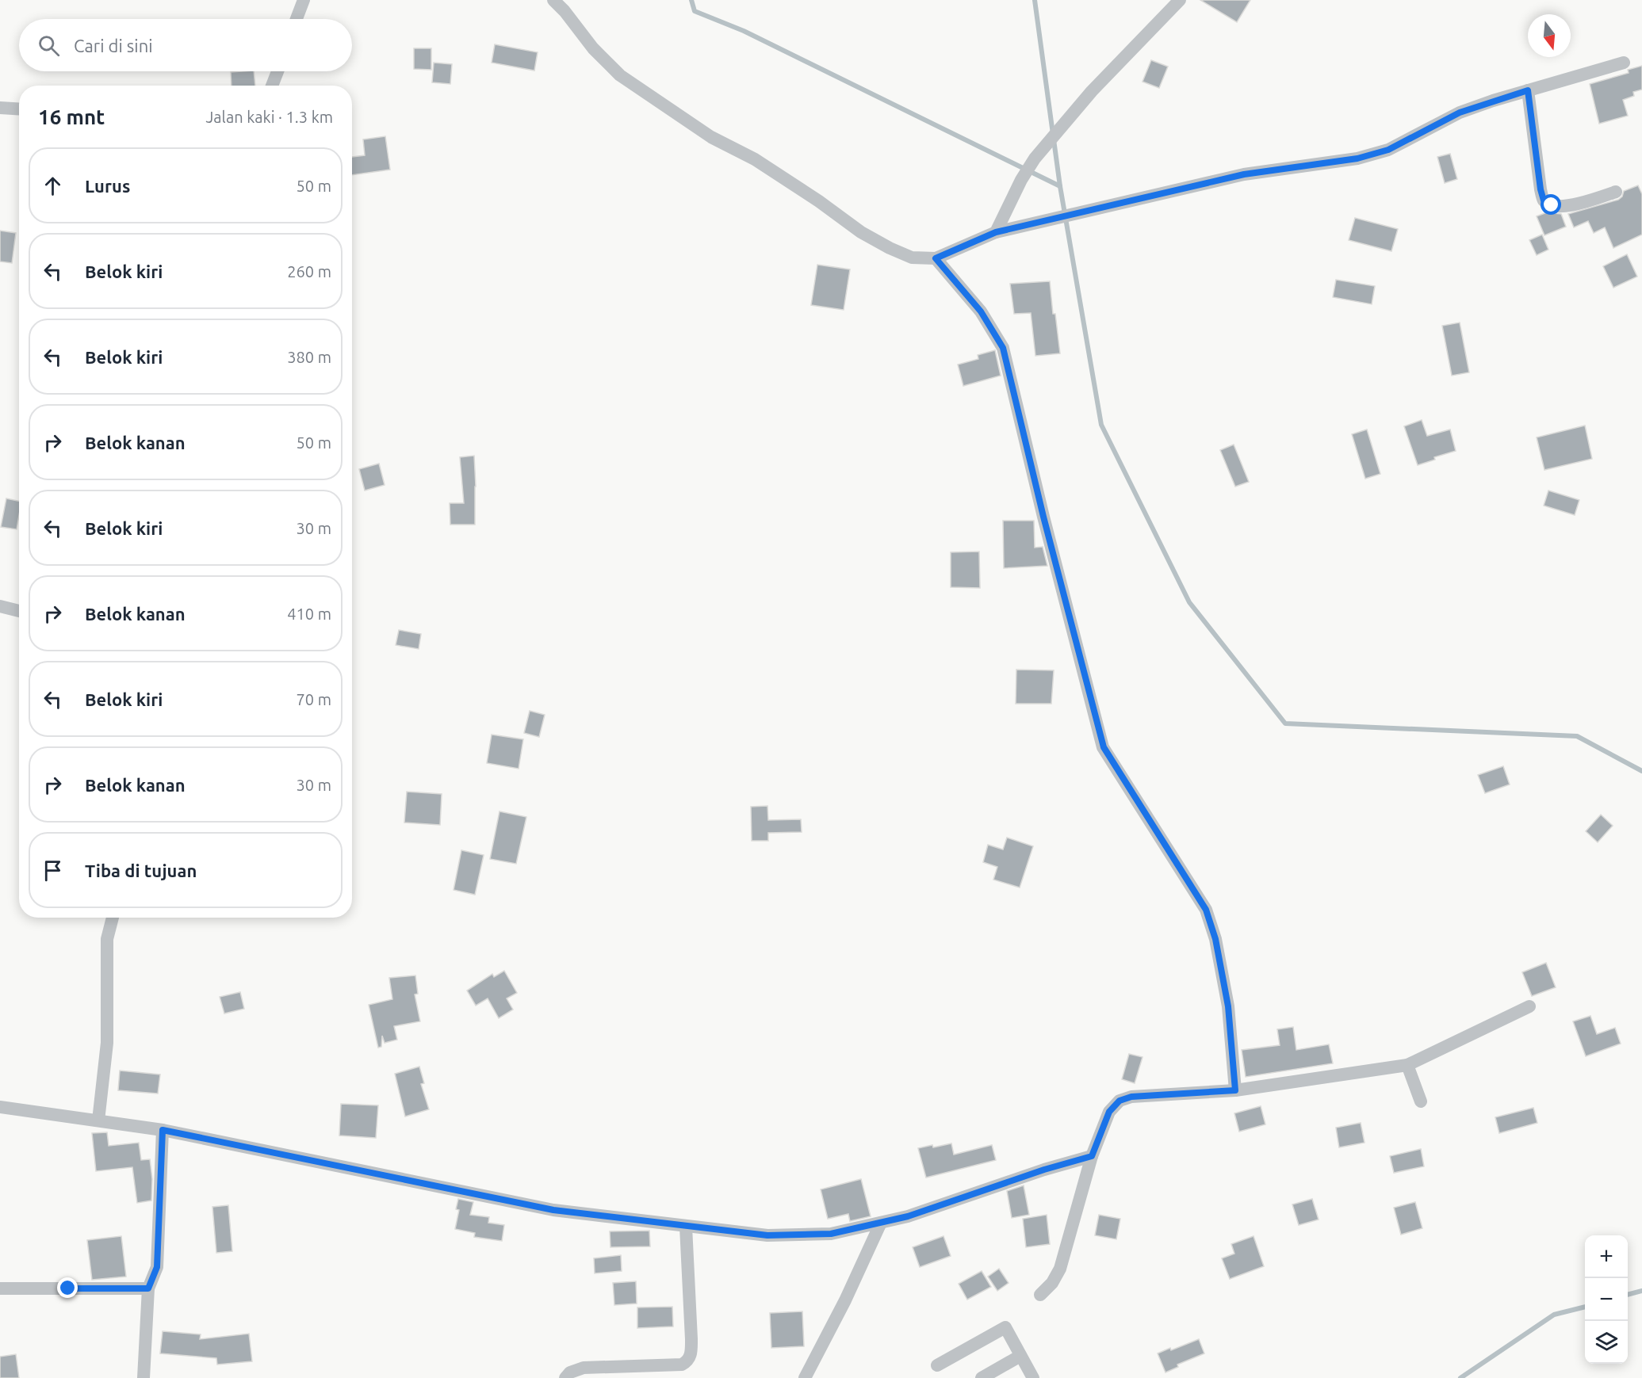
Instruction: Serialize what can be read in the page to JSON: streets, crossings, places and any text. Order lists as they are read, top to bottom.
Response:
{
  "north": "bottom",
  "page": {
    "search": "Cari di sini",
    "heading": ["16 mnt", "Jalan kaki · 1.3 km"],
    "list": [
      ["Lurus", "50 m"],
      ["Belok kiri", "260 m"],
      ["Belok kiri", "380 m"],
      ["Belok kanan", "50 m"],
      ["Belok kiri", "30 m"],
      ["Belok kanan", "410 m"],
      ["Belok kiri", "70 m"],
      ["Belok kanan", "30 m"],
      "Tiba di tujuan"
    ],
    "map_buttons": ["+", "−"]
  }
}
